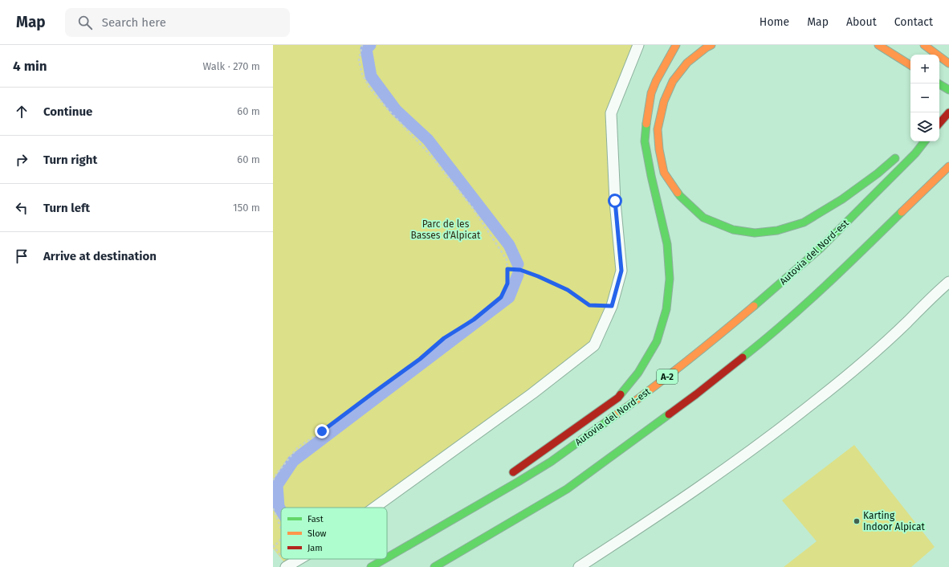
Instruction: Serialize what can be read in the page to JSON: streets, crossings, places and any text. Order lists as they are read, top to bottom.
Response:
{
  "streets": {
    "highway": ["Autovia del Nord-est", "A-2"]
  },
  "parks": ["Parc de les Basses d'Alpicat"],
  "places": ["Karting Indoor Alpicat"],
  "legend": ["Fast", "Slow", "Jam"],
  "page": {
    "header": "Map",
    "search": "Search here",
    "nav": [
      "Home",
      "Map",
      "About",
      "Contact"
    ],
    "heading": ["4 min", "Walk · 270 m"],
    "map_buttons": ["+", "−"],
    "list": [
      ["Continue", "60 m"],
      ["Turn right", "60 m"],
      ["Turn left", "150 m"],
      "Arrive at destination"
    ]
  }
}
